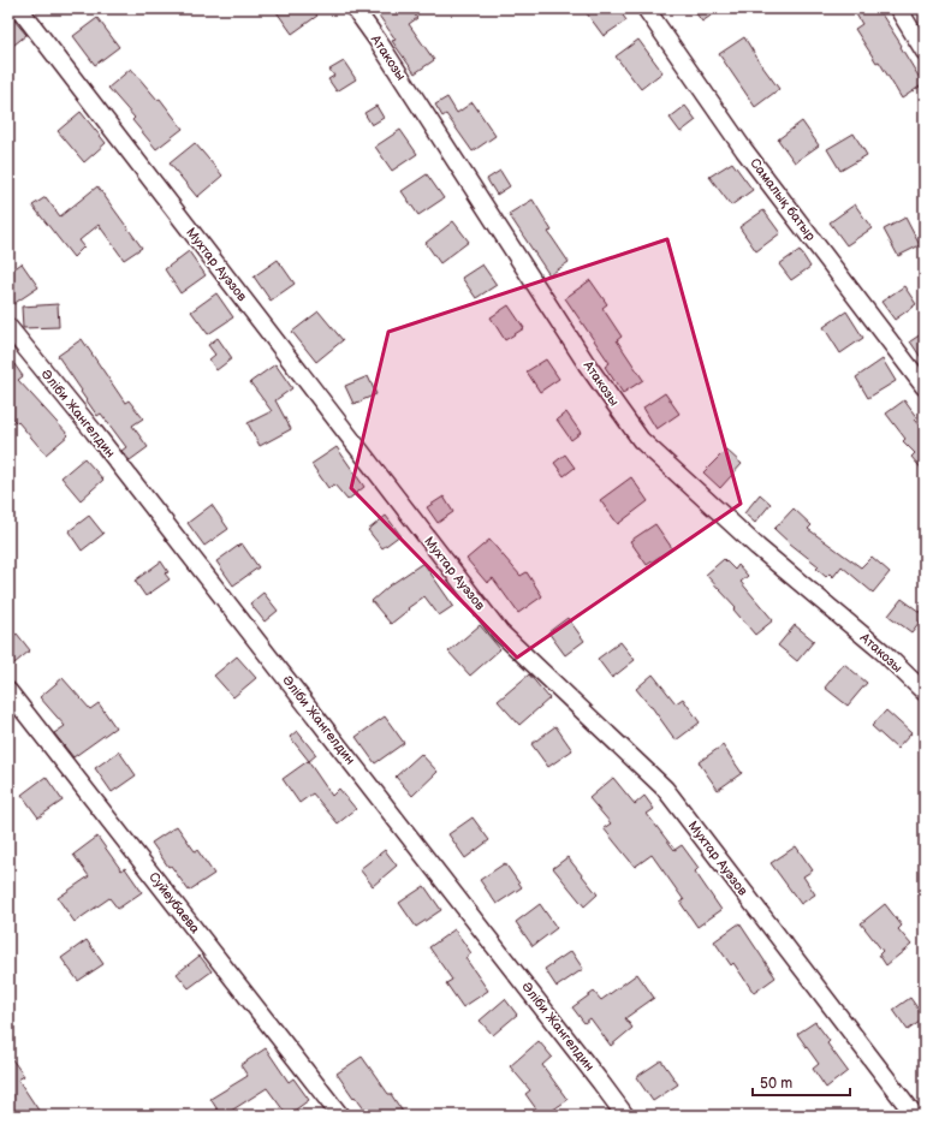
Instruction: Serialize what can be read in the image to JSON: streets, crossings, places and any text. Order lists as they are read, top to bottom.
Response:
{
  "streets": {
    "street": [
      "Атакозы",
      "Самалық батыр",
      "Мухтар Ауэзов",
      "Әліби Жангелдин",
      "Суйеубаева"
    ]
  },
  "scale_bar": "50 m"
}
